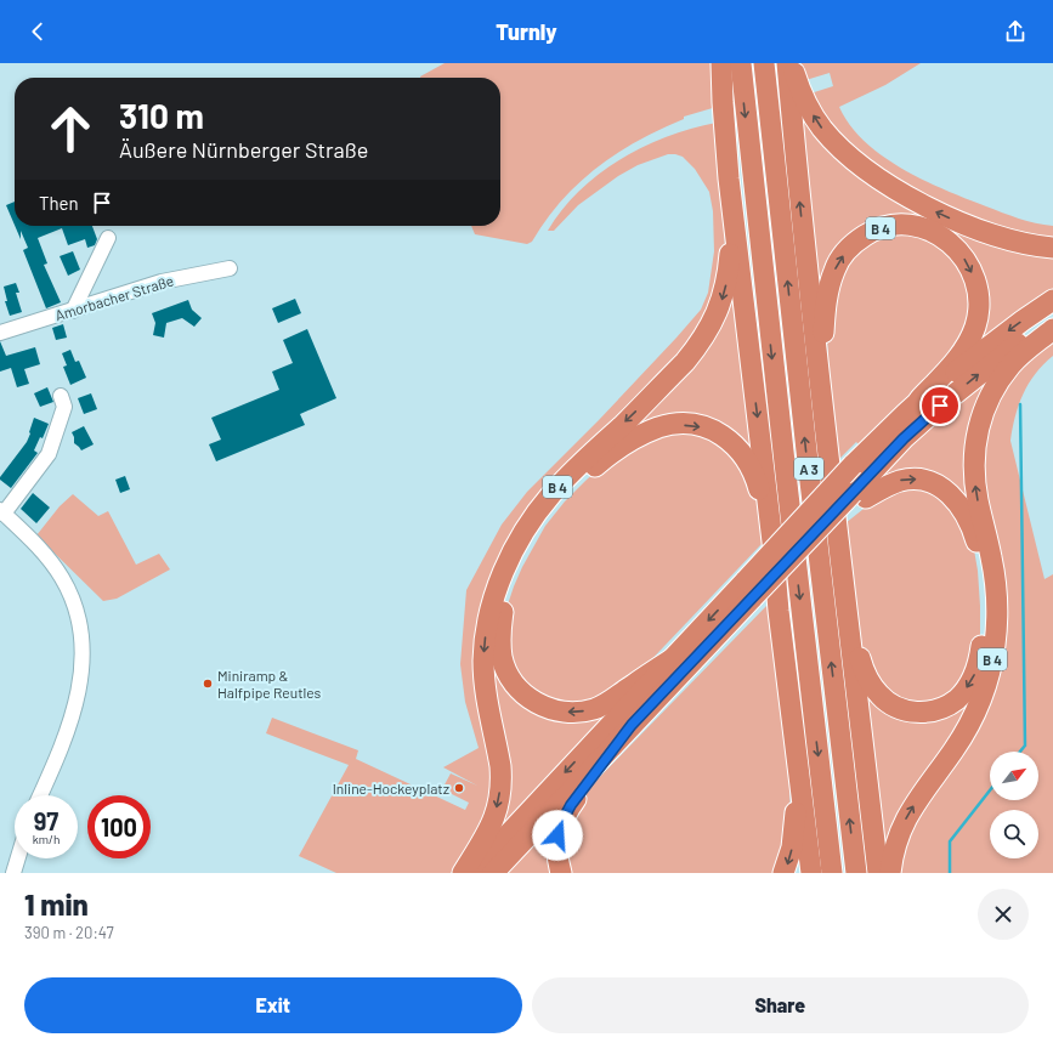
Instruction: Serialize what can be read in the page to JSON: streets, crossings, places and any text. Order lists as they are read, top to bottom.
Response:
{
  "streets": {
    "highway": ["B 4", "A 3"],
    "street": ["Amorbacher Straße"]
  },
  "places": ["Miniramp & Halfpipe Reutles", "Inline-Hockeyplatz"],
  "north": "top right",
  "page": {
    "header": "Turnly",
    "turn": ["310 m", "Äußere Nürnberger Straße"],
    "then": "Then",
    "speed": "97 km/h",
    "limit": "100",
    "heading": ["1 min", "390 m · 20:47"],
    "buttons": ["Exit", "Share"]
  }
}
